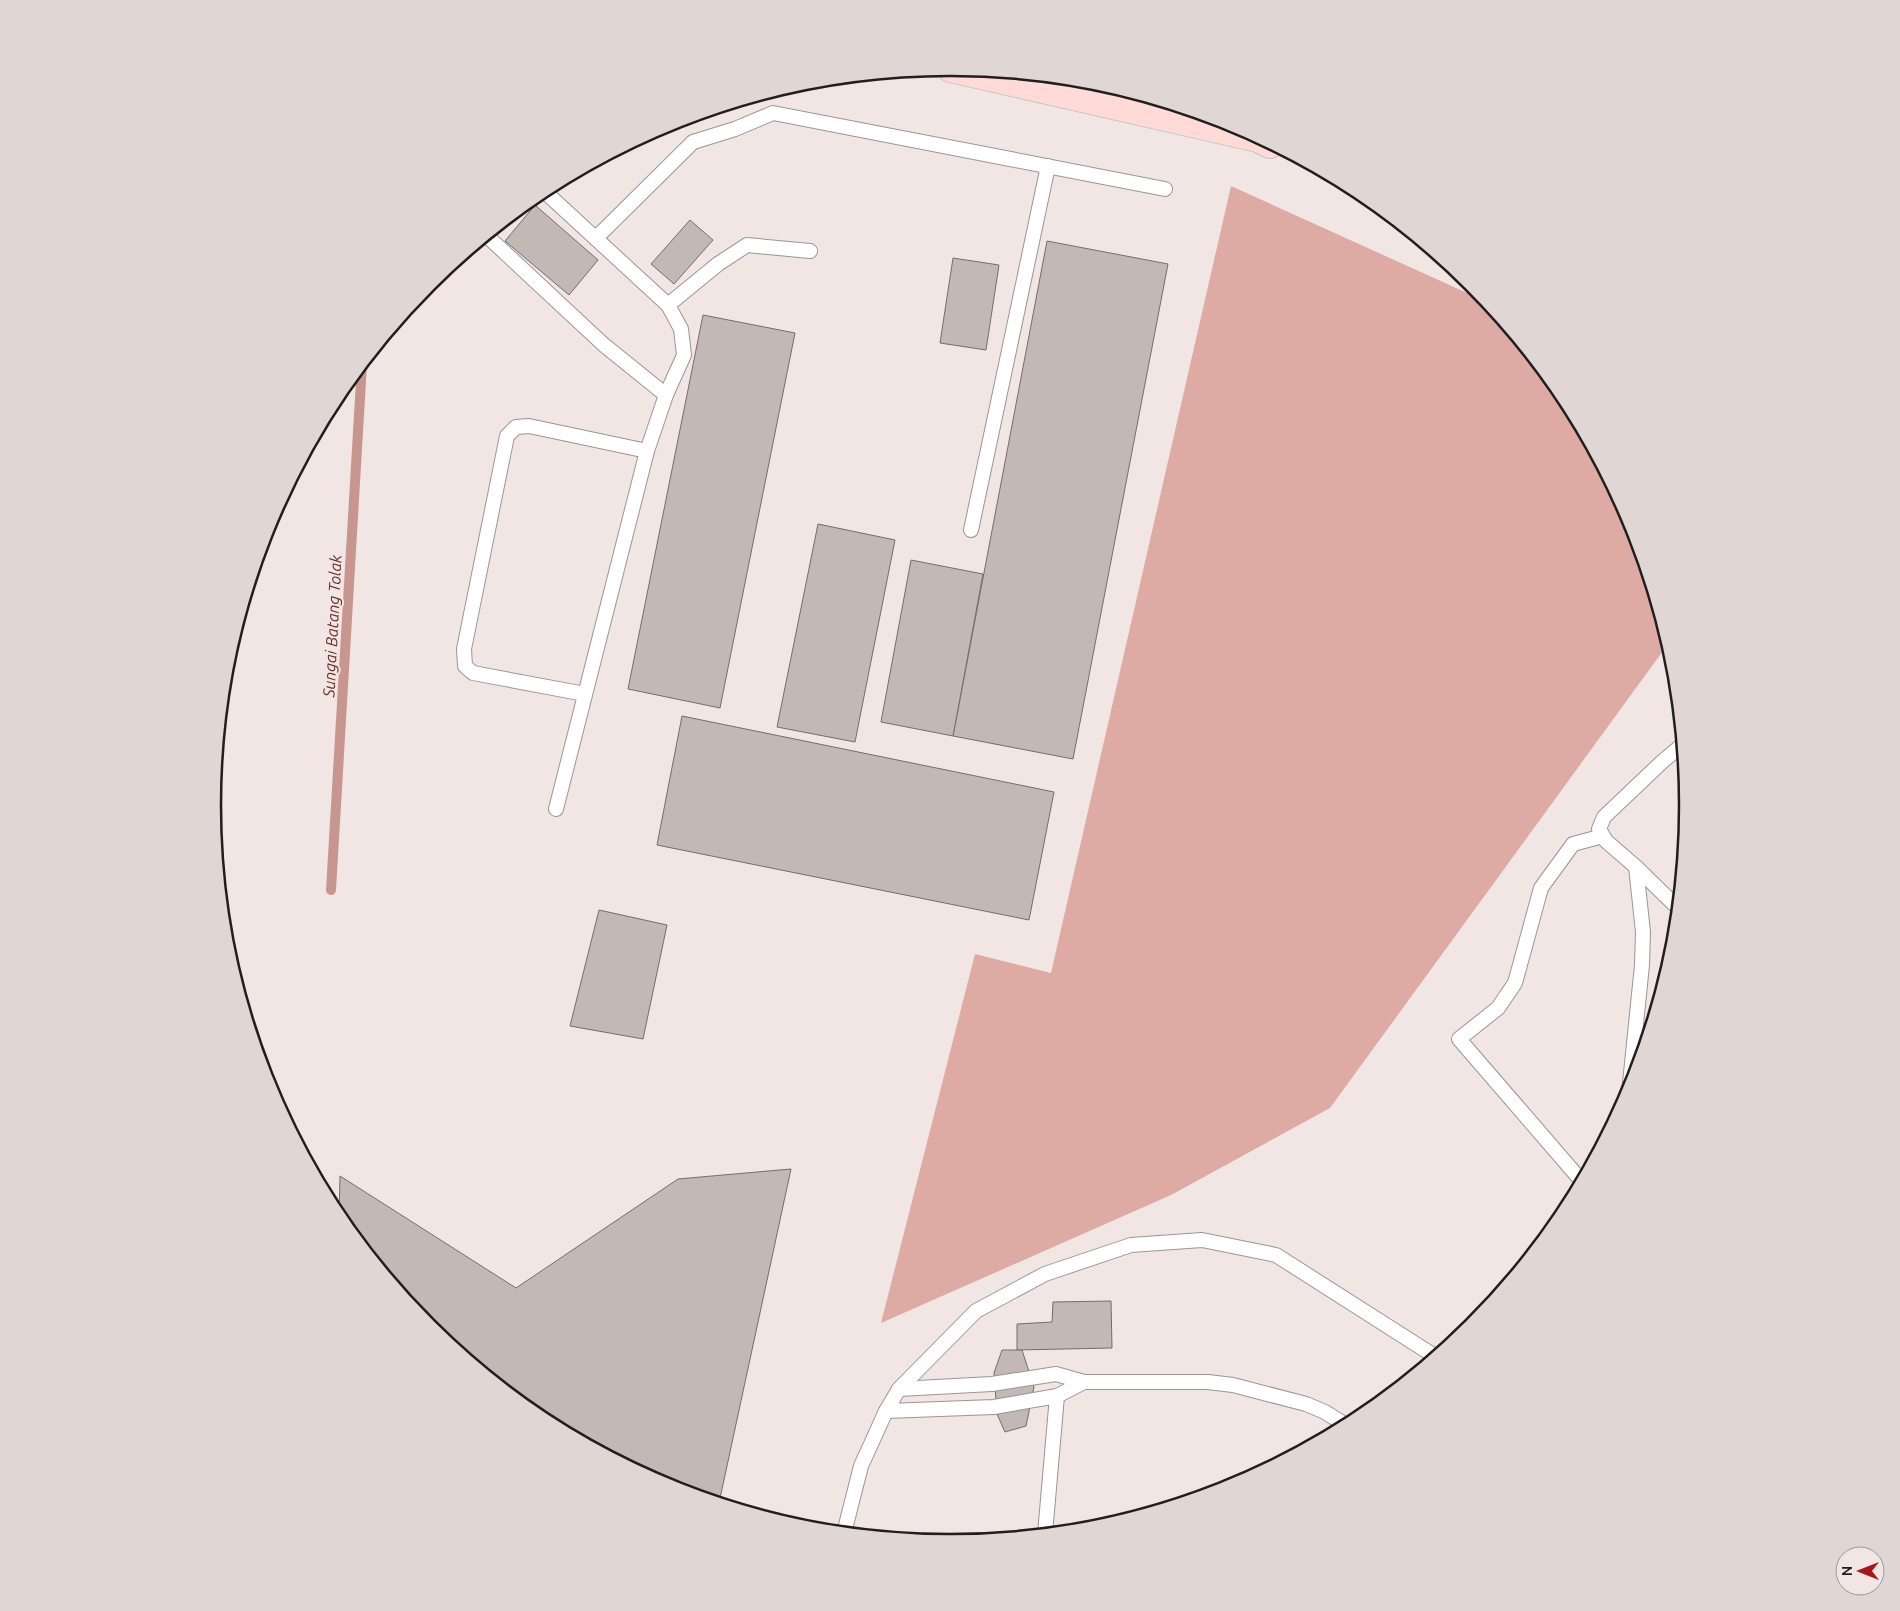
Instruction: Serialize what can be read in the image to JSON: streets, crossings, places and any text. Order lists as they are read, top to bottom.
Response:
{
  "water": ["Sungai Batang Tolak"],
  "north": "left"
}
